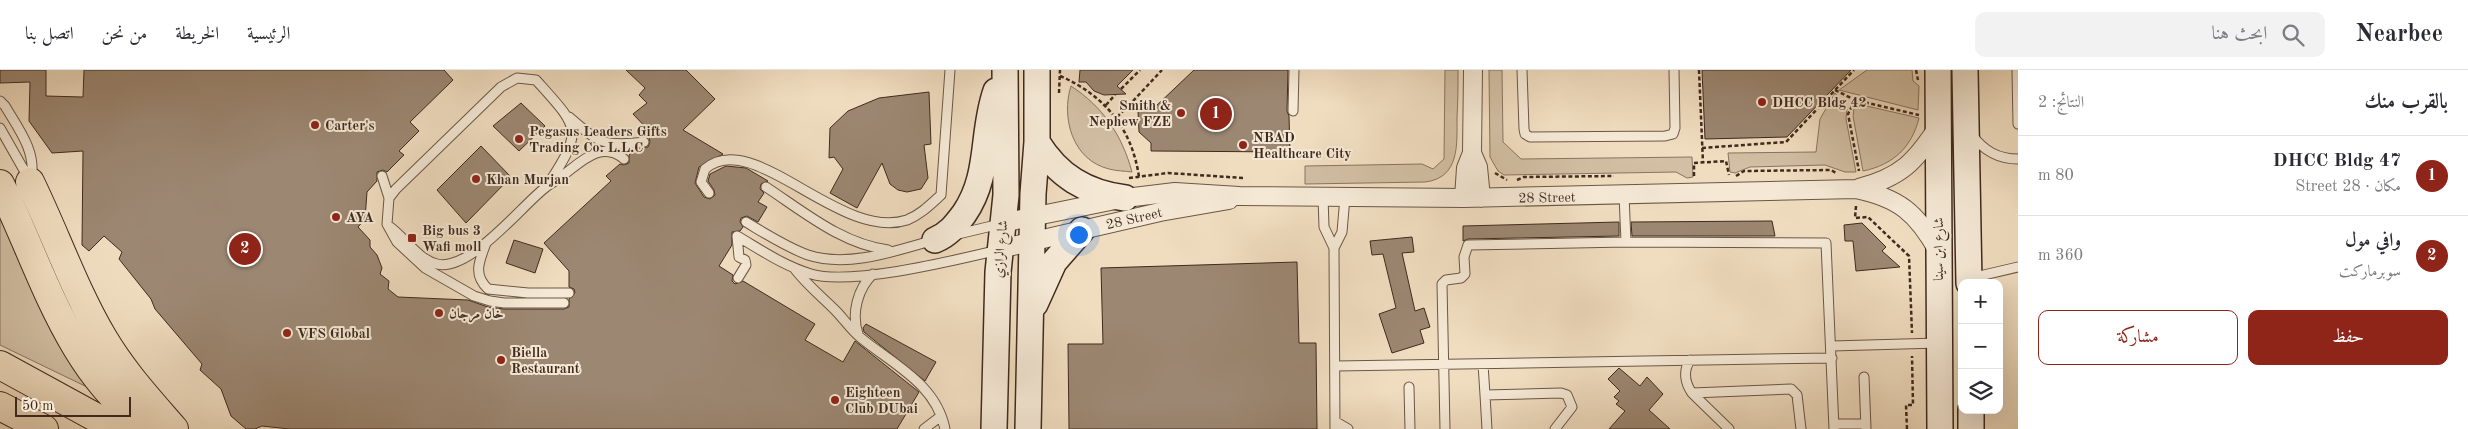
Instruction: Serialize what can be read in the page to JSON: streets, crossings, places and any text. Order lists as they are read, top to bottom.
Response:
{
  "streets": {
    "street": ["28 Street", "شارع الرازي", "شارع ابن سينا"]
  },
  "crossings": [
    ["28 Street", "شارع الرازي"]
  ],
  "places": {
    "other": [
      "DHCC Bldg 42",
      "Smith & Nephew FZE",
      "Carter's",
      "Pegasus Leaders Gifts Trading Co. L.L.C",
      "NBAD Healthcare City",
      "Khan Murjan",
      "AYA",
      "خان مرجان",
      "VFS Global",
      "Biella Restaurant",
      "Eighteen Club DUbai"
    ],
    "transit": ["Big bus 3 Wafi moll"]
  },
  "scale_bar": "50 m",
  "page": {
    "header": "Nearbee",
    "search": "ابحث هنا",
    "nav": [
      "الرئيسية",
      "الخريطة",
      "من نحن",
      "اتصل بنا"
    ],
    "heading": ["بالقرب منك", "النتائج: 2"],
    "pins": ["1", "2"],
    "list": [
      {
        "mark": "1",
        "name": "DHCC Bldg 47",
        "note": "مكان · 28 Street",
        "value": "80 m"
      },
      {
        "mark": "2",
        "name": "وافي مول",
        "note": "سوبرماركت",
        "value": "360 m"
      }
    ],
    "map_buttons": ["+", "−"],
    "buttons": ["حفظ", "مشاركة"],
    "scale": "50 m"
  }
}
